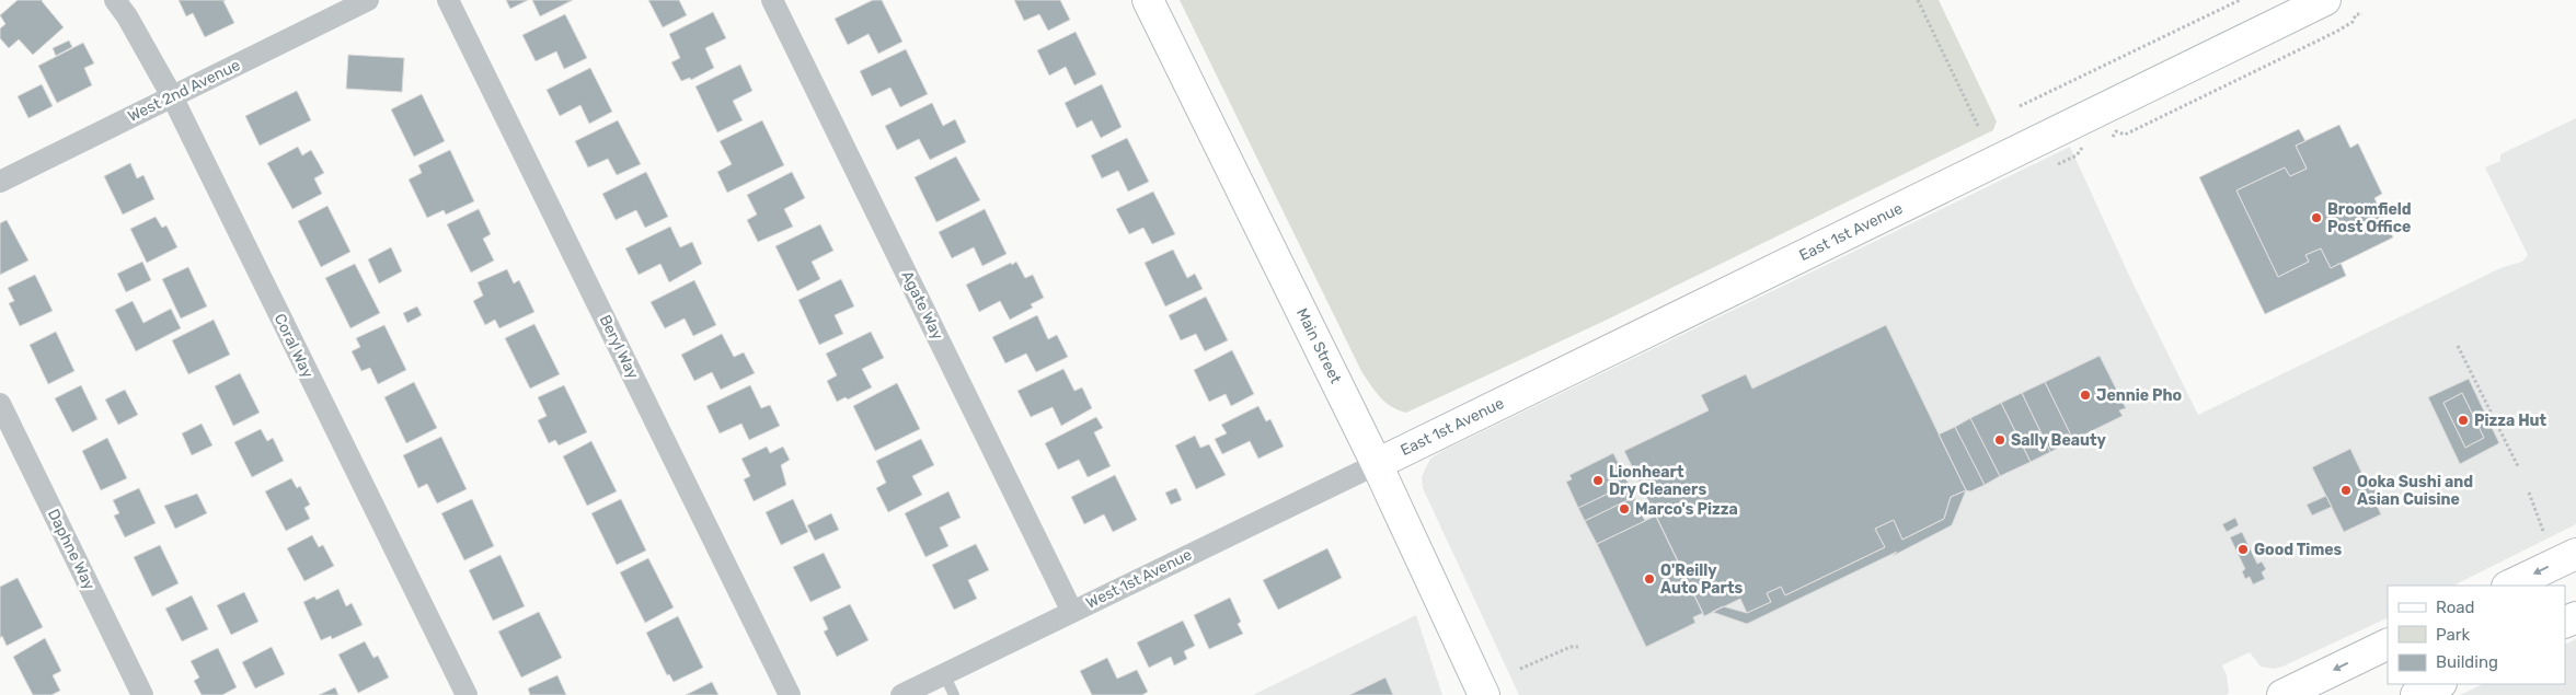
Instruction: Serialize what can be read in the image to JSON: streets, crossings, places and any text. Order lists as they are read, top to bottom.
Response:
{
  "streets": {
    "street": [
      "West 2nd Avenue",
      "East 1st Avenue",
      "Agate Way",
      "Coral Way",
      "Main Street",
      "Beryl Way",
      "Daphne Way",
      "West 1st Avenue"
    ]
  },
  "crossings": [
    ["West 2nd Avenue", "Coral Way"],
    ["East 1st Avenue", "Main Street"],
    ["East 1st Avenue", "West 1st Avenue"],
    ["Agate Way", "West 1st Avenue"],
    ["Main Street", "West 1st Avenue"]
  ],
  "places": [
    "Broomfield Post Office",
    "Jennie Pho",
    "Pizza Hut",
    "Sally Beauty",
    "Lionheart Dry Cleaners",
    "Ooka Sushi and Asian Cuisine",
    "Marco's Pizza",
    "Good Times",
    "O'Reilly Auto Parts"
  ],
  "legend": ["Road", "Park", "Building"]
}
